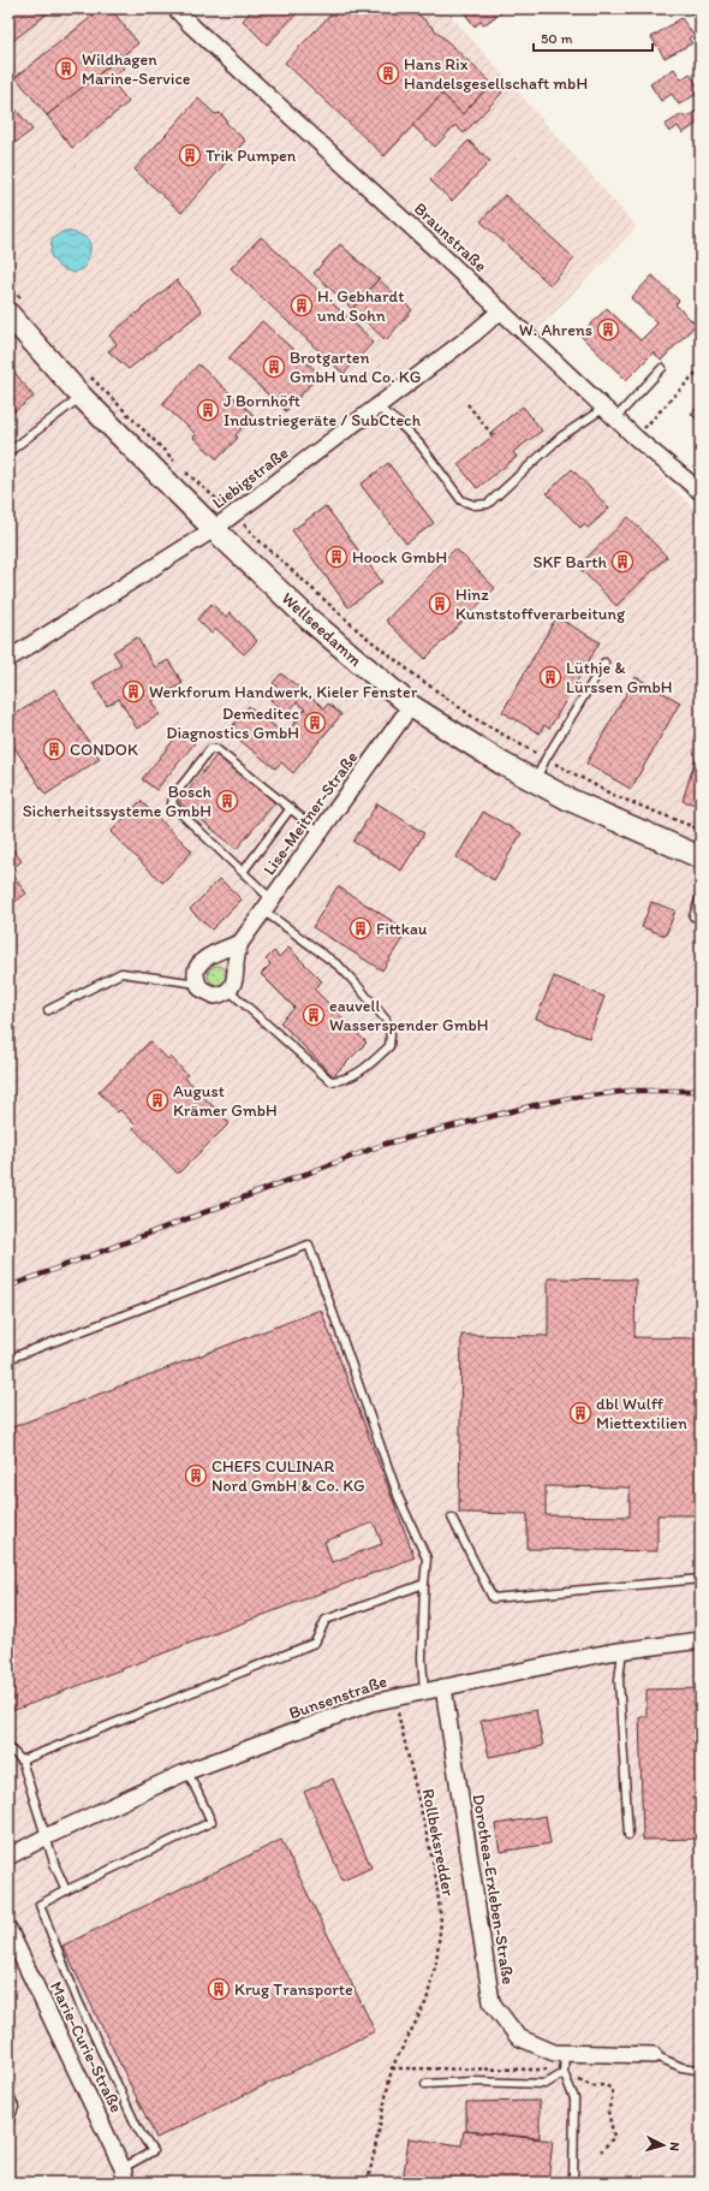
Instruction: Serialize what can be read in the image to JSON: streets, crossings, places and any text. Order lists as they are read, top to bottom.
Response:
{
  "streets": {
    "main road": ["Wellseedamm"],
    "street": [
      "Braunstraße",
      "Liebigstraße",
      "Lise-Meitner-Straße",
      "Bunsenstraße",
      "Dorothea-Erxleben-Straße",
      "Marie-Curie-Straße"
    ],
    "path": ["Rollbeksredder"]
  },
  "crossings": [
    ["Braunstraße", "Liebigstraße"],
    ["Liebigstraße", "Wellseedamm"],
    ["Wellseedamm", "Lise-Meitner-Straße"],
    ["Bunsenstraße", "Rollbeksredder"],
    ["Bunsenstraße", "Dorothea-Erxleben-Straße"]
  ],
  "places": {
    "building": [
      "Wildhagen Marine-Service",
      "Hans Rix Handelsgesellschaft mbH",
      "Trik Pumpen",
      "H. Gebhardt und Sohn",
      "W. Ahrens",
      "Brotgarten GmbH und Co. KG",
      "J Bornhöft Industriegeräte / SubCtech",
      "Hoock GmbH",
      "SKF Barth",
      "Hinz Kunststoffverarbeitung",
      "Lüthje & Lürssen GmbH",
      "Werkforum Handwerk, Kieler Fenster",
      "Demeditec Diagnostics GmbH",
      "CONDOK",
      "Bosch Sicherheitssysteme GmbH",
      "Fittkau",
      "eauvell Wasserspender GmbH",
      "August Krämer GmbH",
      "dbl Wulff Miettextilien",
      "CHEFS CULINAR Nord GmbH & Co. KG",
      "Krug Transporte"
    ]
  },
  "scale_bar": "50 m",
  "north": "right"
}
